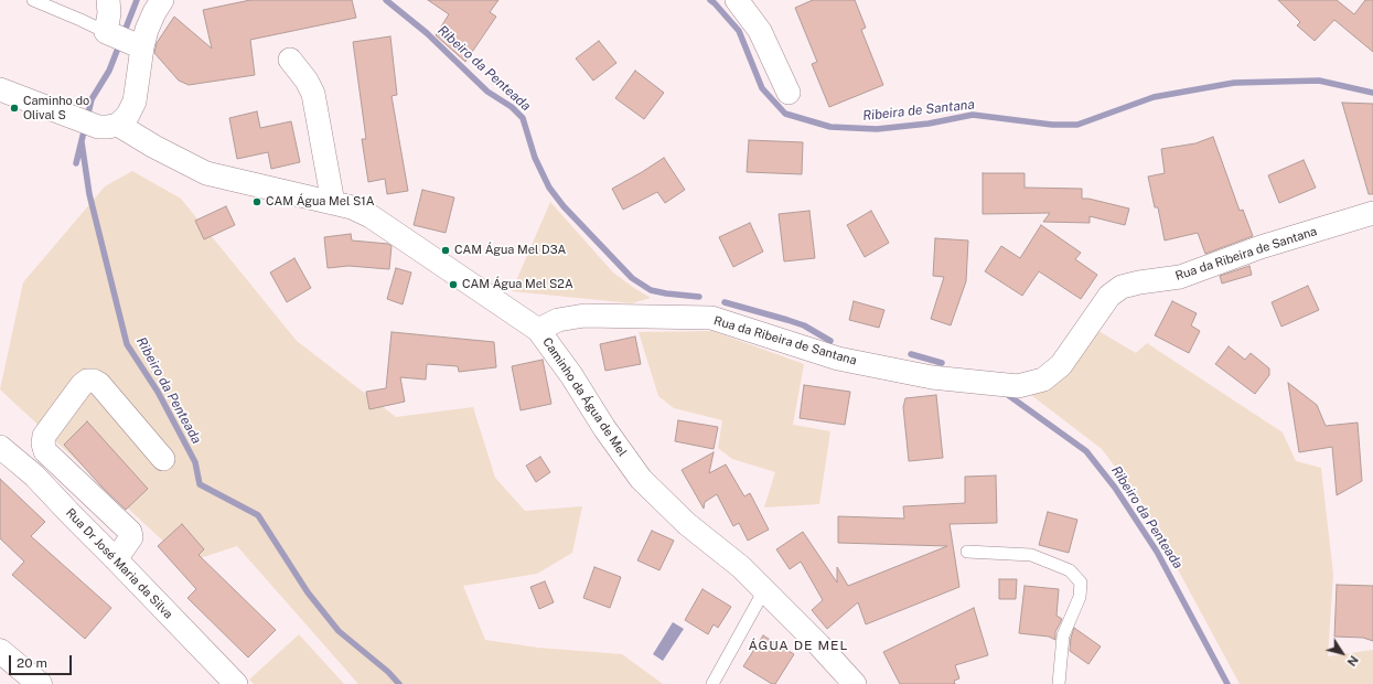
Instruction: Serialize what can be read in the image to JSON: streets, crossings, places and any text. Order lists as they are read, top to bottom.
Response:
{
  "streets": {
    "street": ["Rua da Ribeira de Santana", "Caminho da Água de Mel", "Rua Dr José Maria da Silva"]
  },
  "crossings": [
    ["Rua da Ribeira de Santana", "Caminho da Água de Mel"]
  ],
  "districts": ["ÁGUA DE MEL"],
  "water": ["Ribeiro da Penteada", "Ribeira de Santana"],
  "places": [
    "Caminho do Olival S",
    "CAM Água Mel S1A",
    "CAM Água Mel D3A",
    "CAM Água Mel S2A"
  ],
  "scale_bar": "20 m",
  "north": "bottom right"
}
